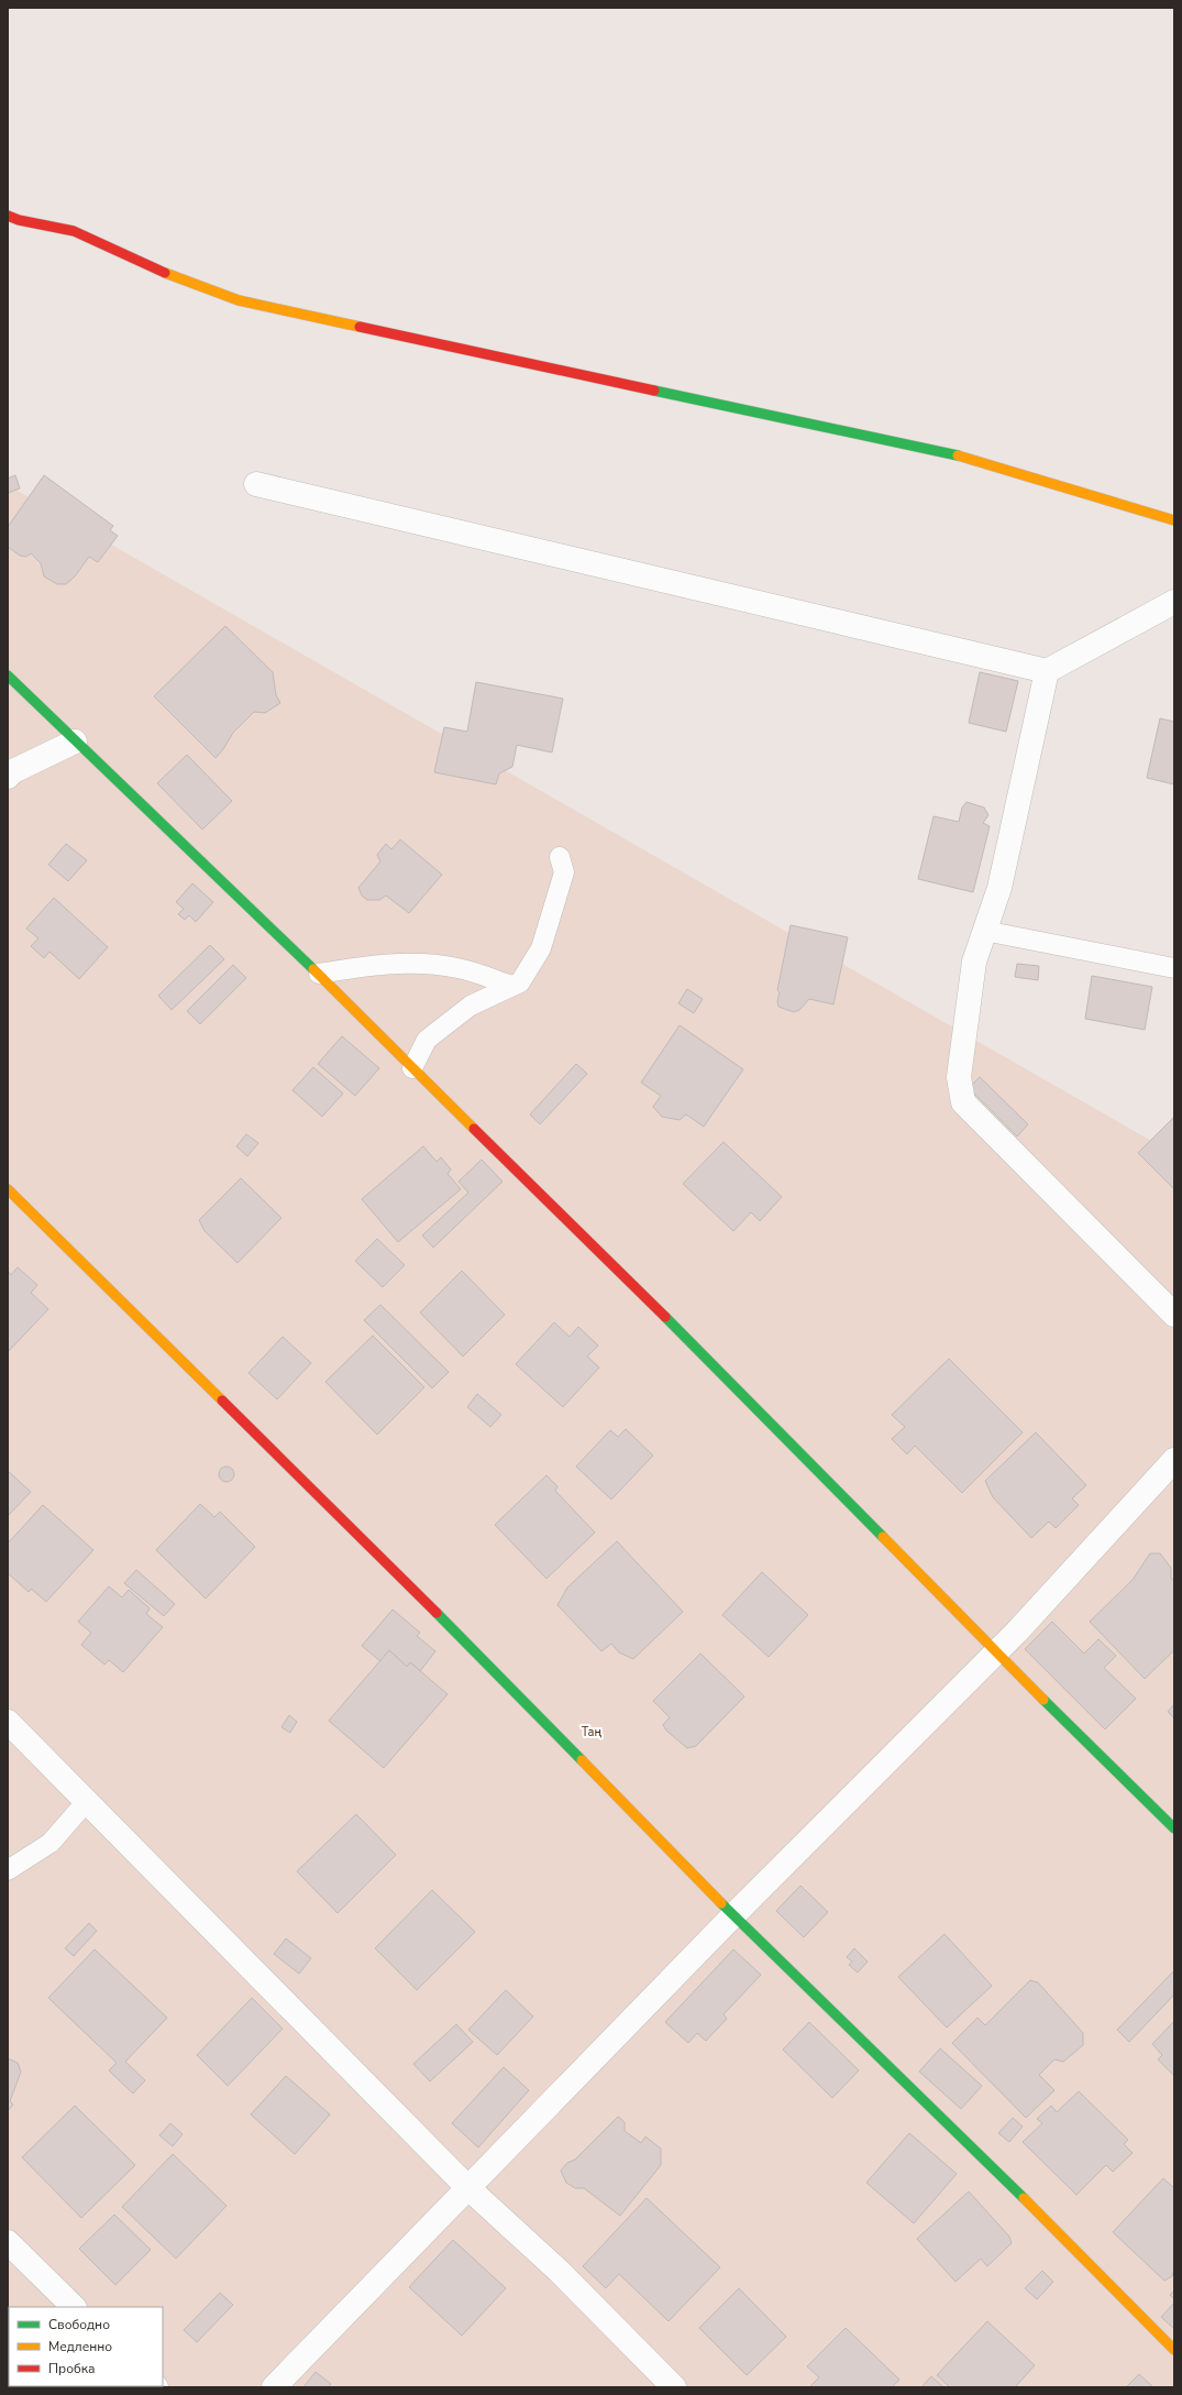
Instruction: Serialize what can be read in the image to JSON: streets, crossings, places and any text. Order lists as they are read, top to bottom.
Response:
{
  "parks": ["Таң"],
  "legend": ["Свободно", "Медленно", "Пробка"]
}
